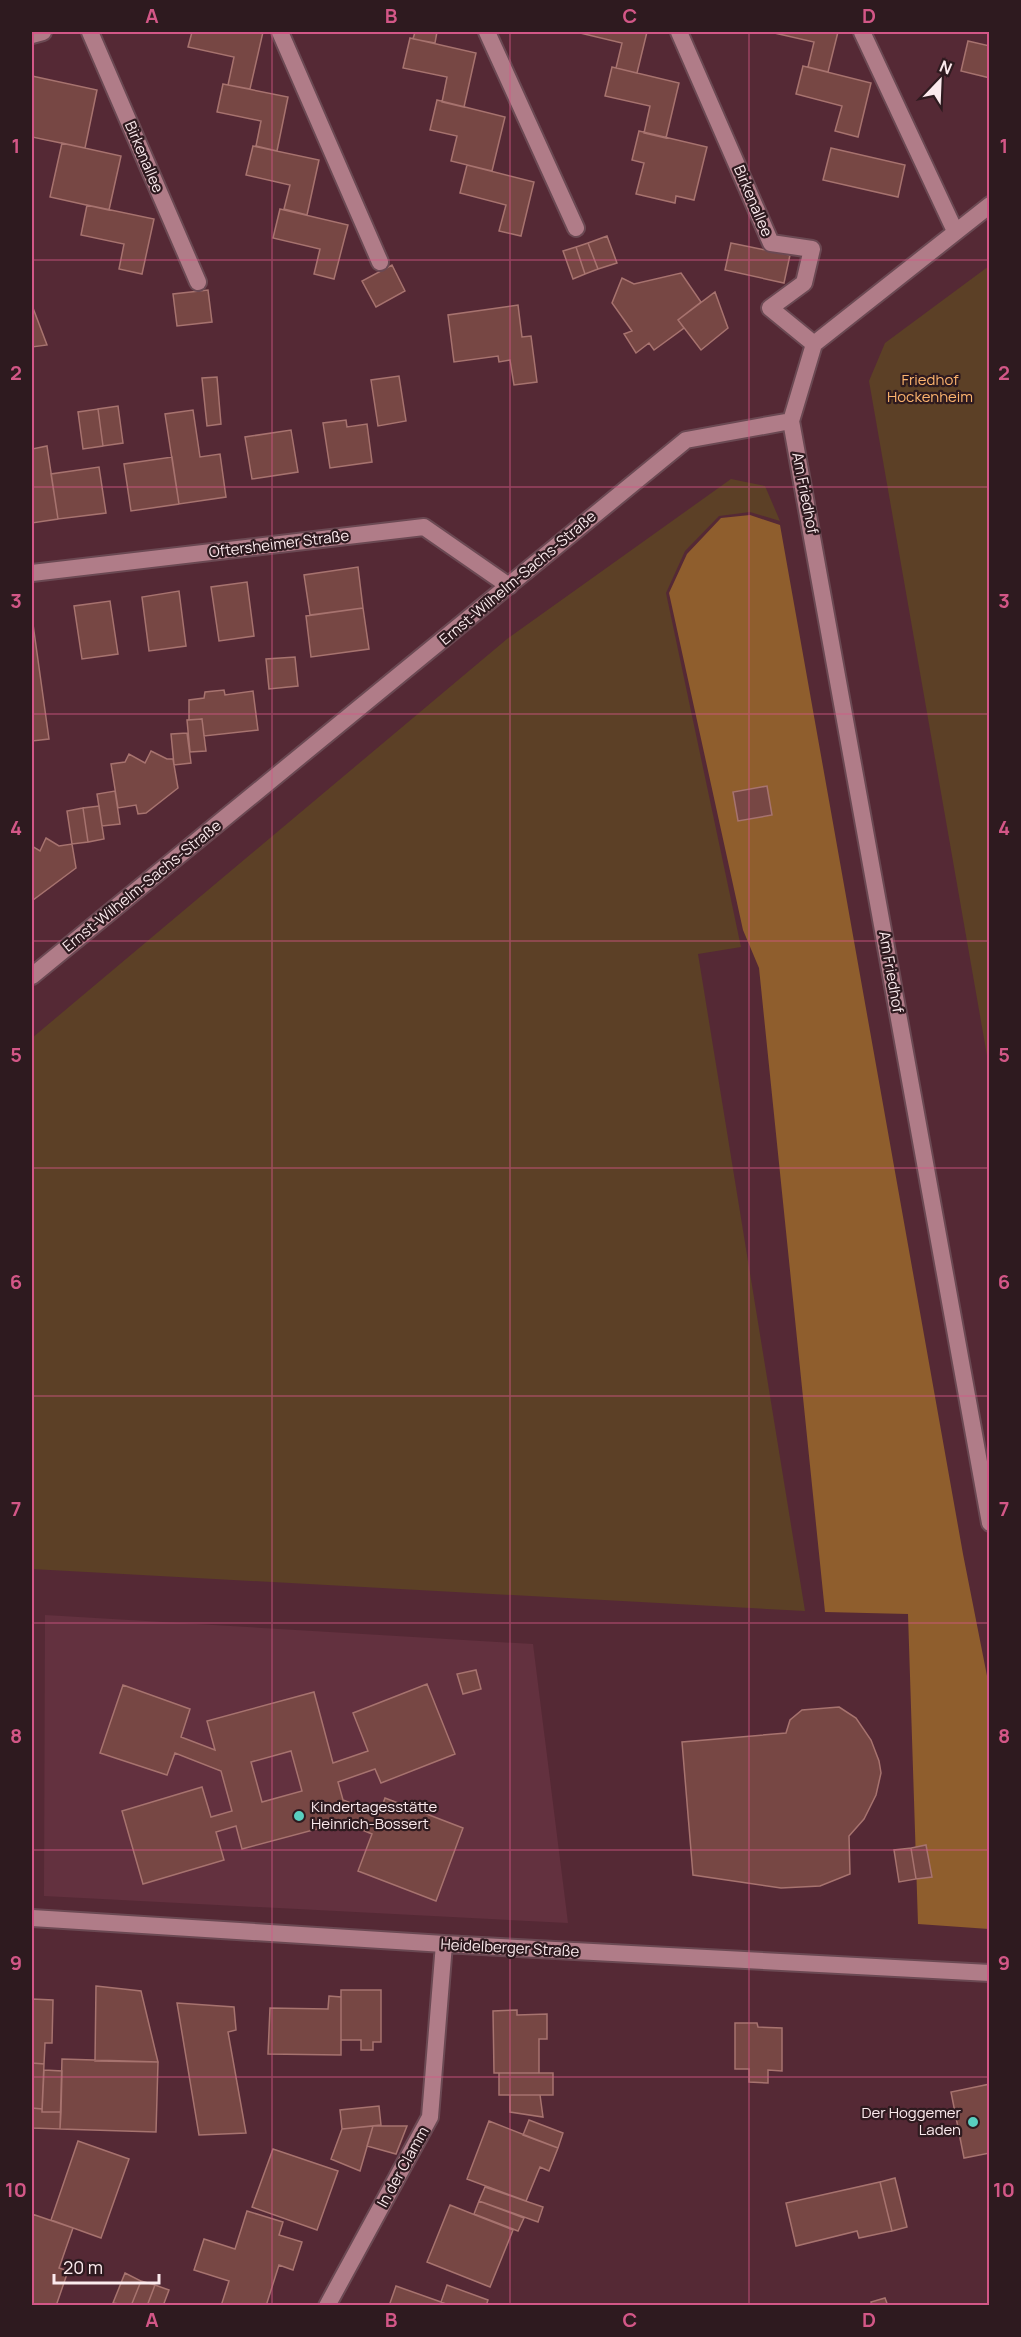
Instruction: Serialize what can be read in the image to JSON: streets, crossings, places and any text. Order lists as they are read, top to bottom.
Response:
{
  "streets": {
    "street": [
      "Birkenallee",
      "Am Friedhof",
      "Oftersheimer Straße",
      "Ernst-Wilhelm-Sachs-Straße",
      "Heidelberger Straße",
      "In der Clamm"
    ]
  },
  "crossings": [
    ["Am Friedhof", "Ernst-Wilhelm-Sachs-Straße"],
    ["Oftersheimer Straße", "Ernst-Wilhelm-Sachs-Straße"],
    ["Heidelberger Straße", "In der Clamm"]
  ],
  "parks": ["Friedhof Hockenheim"],
  "places": ["Kindertagesstätte Heinrich-Bossert", "Der Hoggemer Laden"],
  "scale_bar": "20 m",
  "north": "top right",
  "grid": {
    "columns": [
      "A",
      "B",
      "C",
      "D"
    ],
    "rows": [
      "1",
      "2",
      "3",
      "4",
      "5",
      "6",
      "7",
      "8",
      "9",
      "10"
    ]
  }
}
